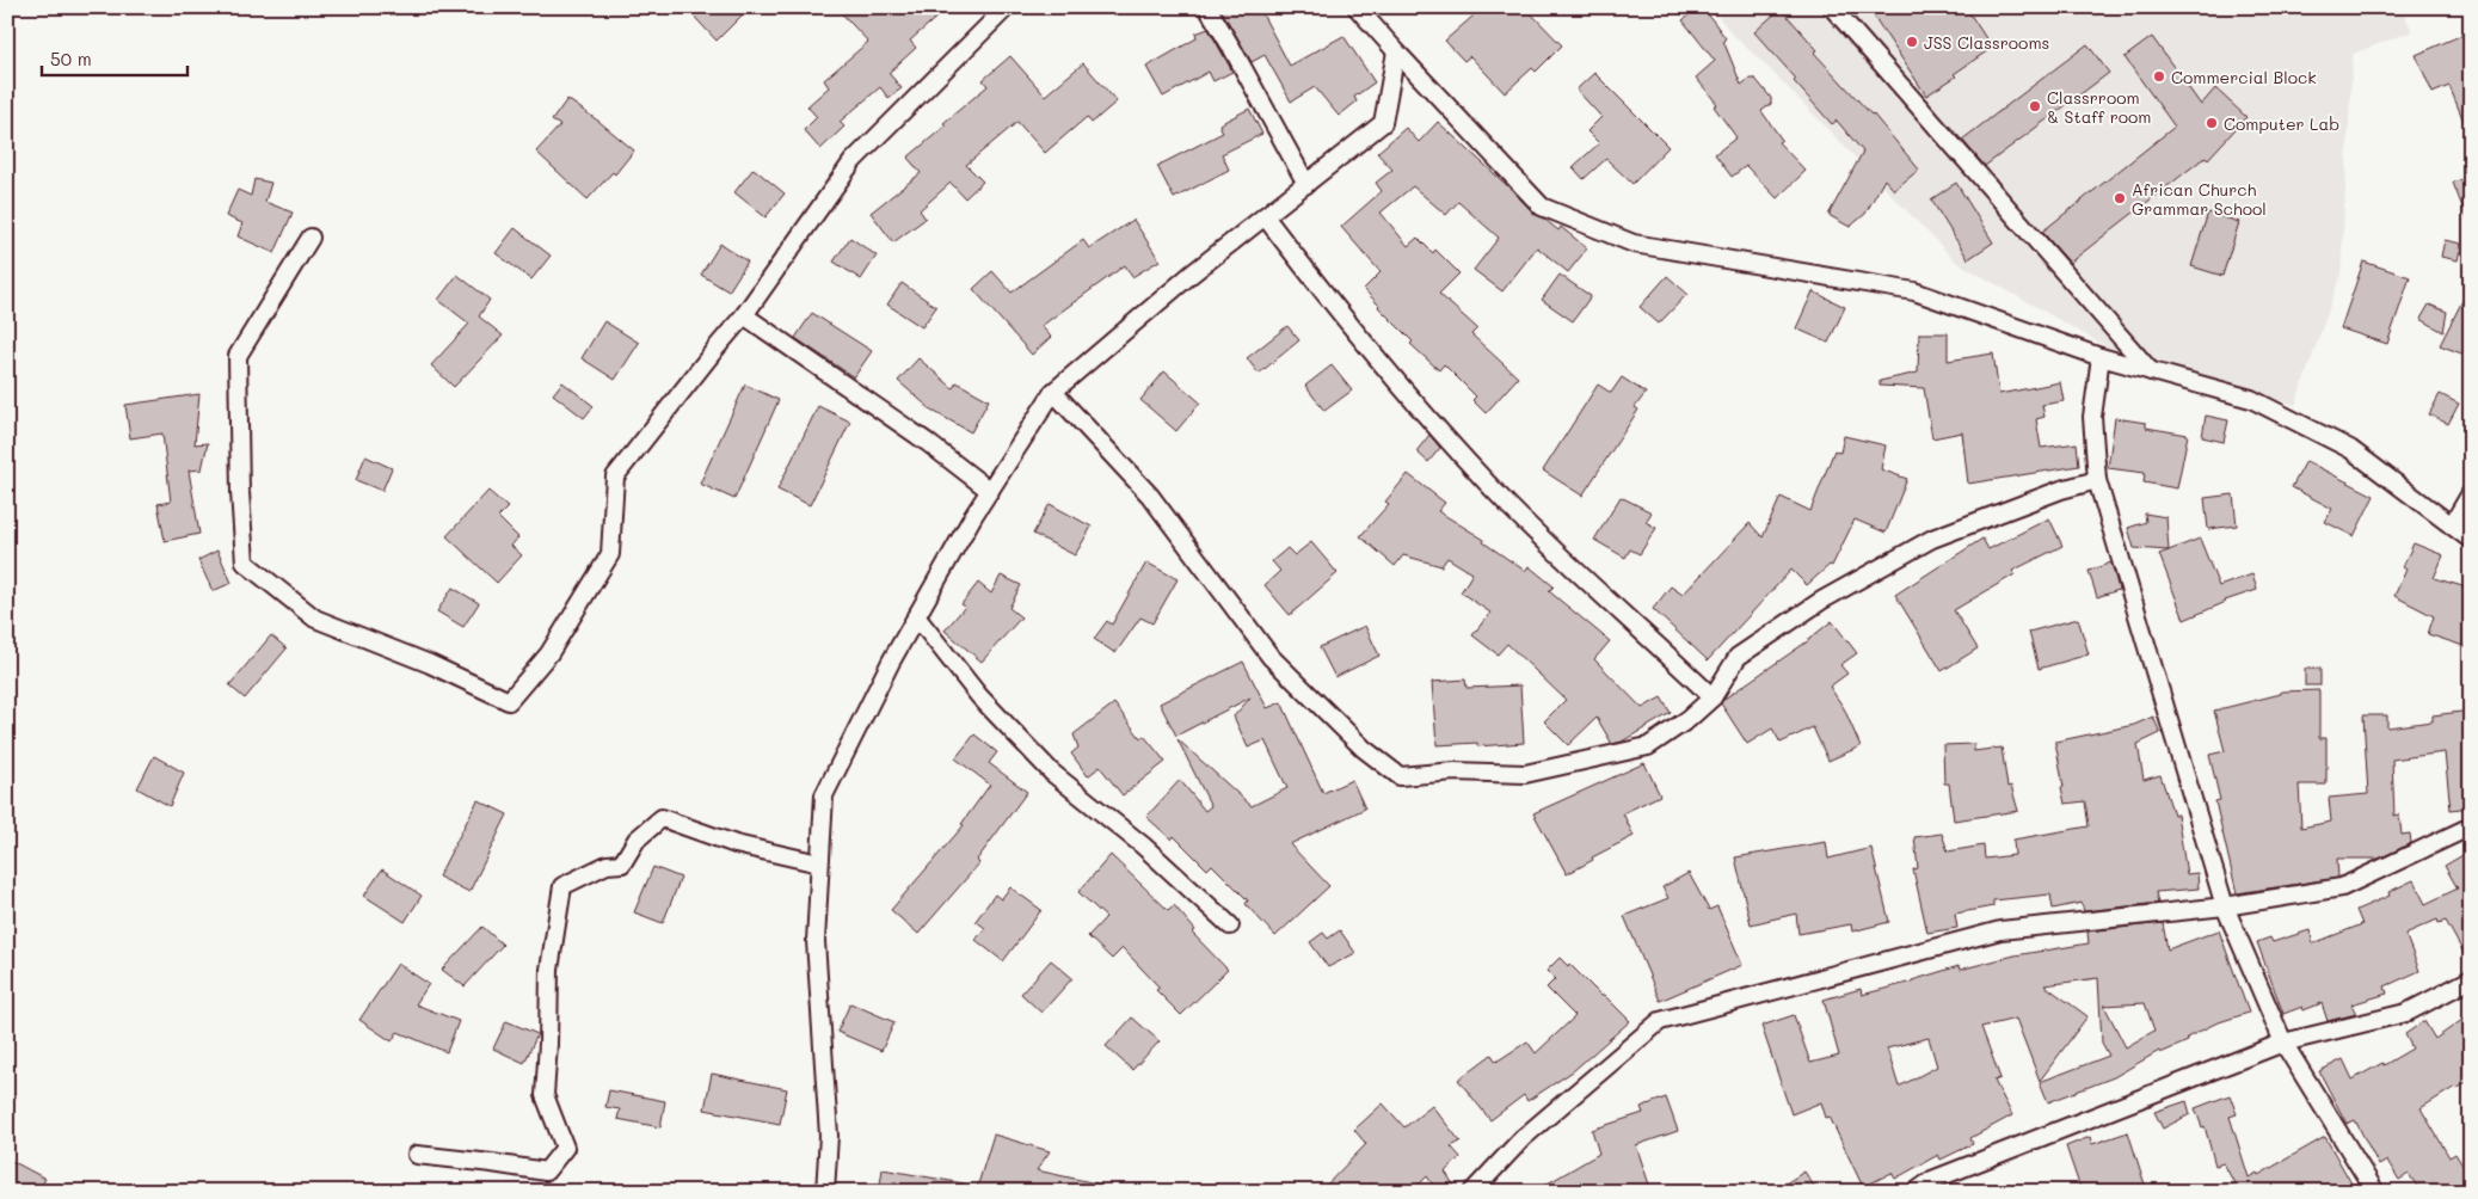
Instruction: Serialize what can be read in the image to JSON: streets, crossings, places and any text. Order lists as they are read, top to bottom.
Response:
{
  "places": [
    "JSS Classrooms",
    "Commercial Block",
    "Classrroom & Staff room",
    "Computer Lab",
    "African Church Grammar School"
  ],
  "scale_bar": "50 m"
}
